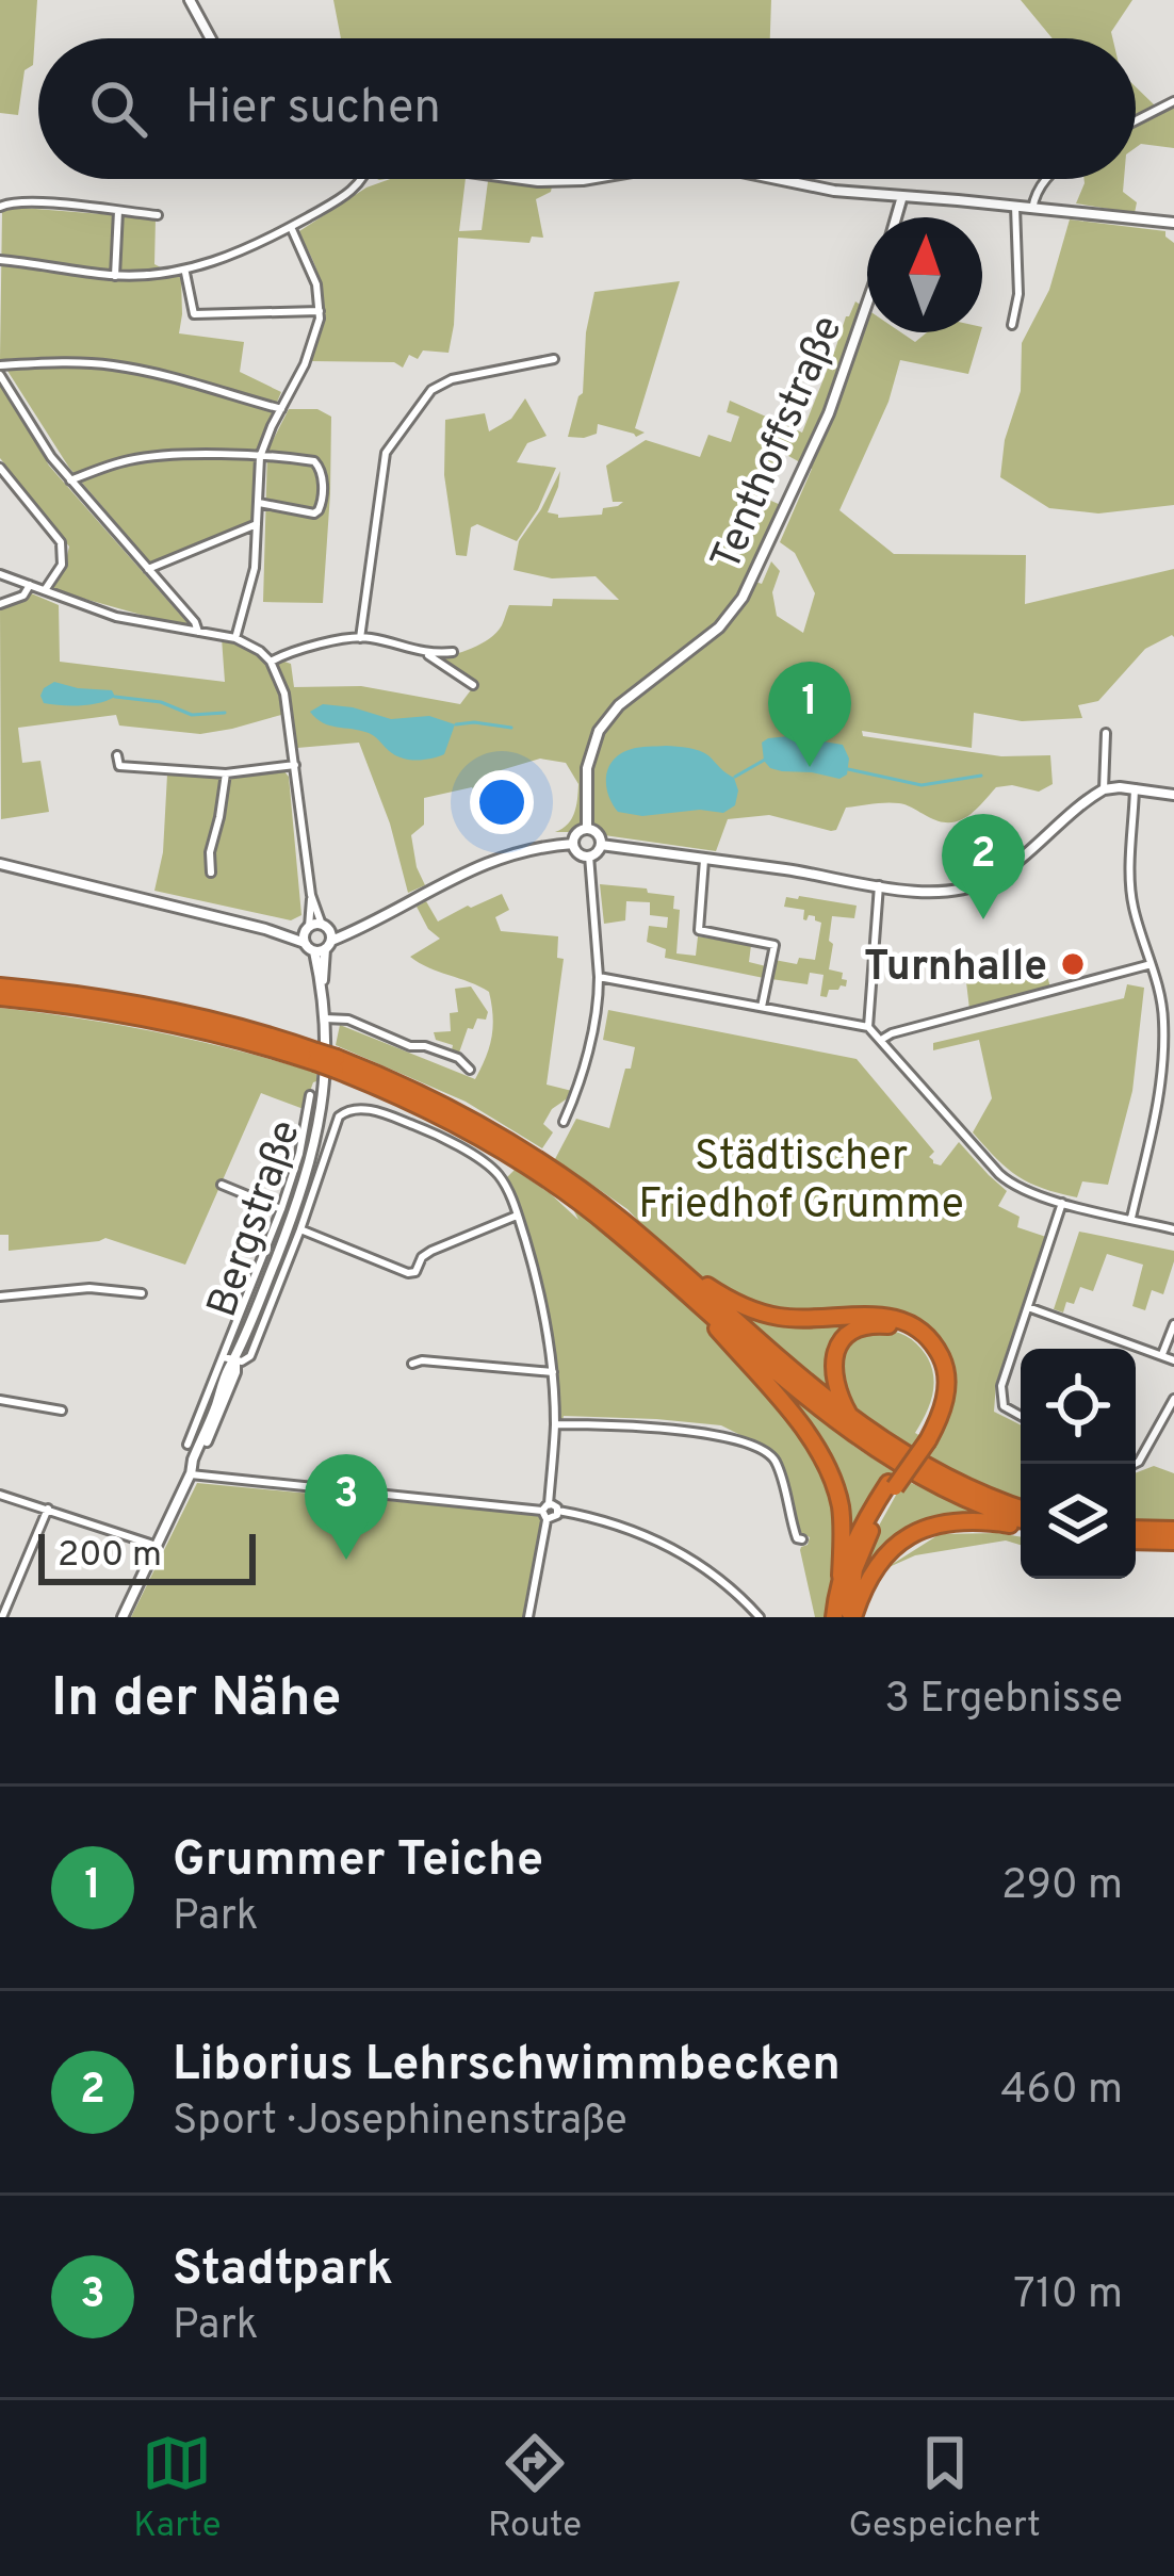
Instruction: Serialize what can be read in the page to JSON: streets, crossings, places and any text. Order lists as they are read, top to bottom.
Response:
{
  "streets": {
    "street": ["Tenthoffstraße", "Bergstraße"]
  },
  "parks": ["Städtischer Friedhof Grumme"],
  "places": ["Turnhalle"],
  "scale_bar": "200 m",
  "north": "top",
  "page": {
    "search": "Hier suchen",
    "pins": ["1", "2", "3"],
    "scale": "200 m",
    "heading": ["In der Nähe", "3 Ergebnisse"],
    "list": [
      {
        "mark": "1",
        "name": "Grummer Teiche",
        "note": "Park",
        "value": "290 m"
      },
      {
        "mark": "2",
        "name": "Liborius Lehrschwimmbecken",
        "note": "Sport · Josephinenstraße",
        "value": "460 m"
      },
      {
        "mark": "3",
        "name": "Stadtpark",
        "note": "Park",
        "value": "710 m"
      }
    ],
    "nav": ["Karte", "Route", "Gespeichert"]
  }
}
